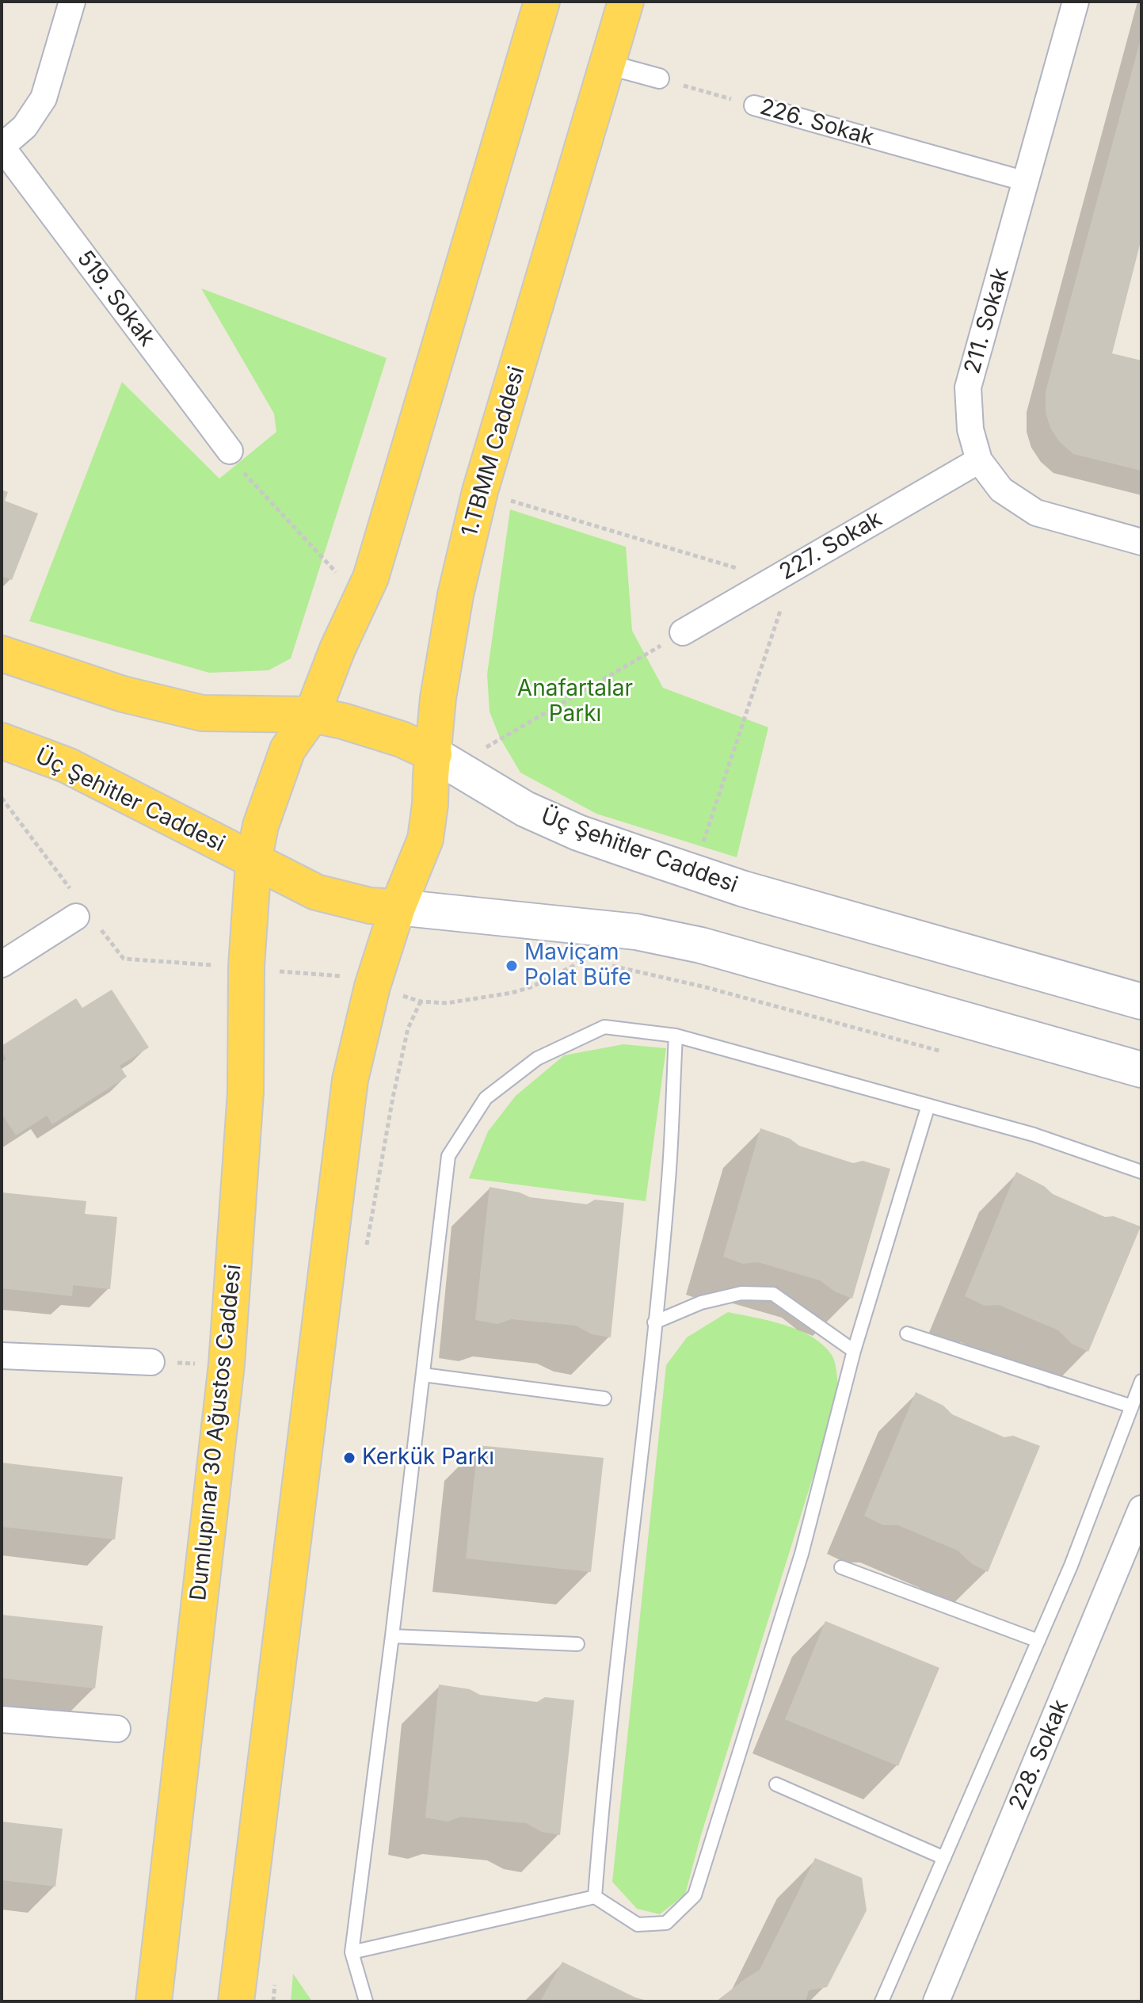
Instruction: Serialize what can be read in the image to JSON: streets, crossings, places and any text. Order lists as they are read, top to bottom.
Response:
{
  "streets": {
    "main road": ["1.TBMM Caddesi", "Üç Şehitler Caddesi", "Dumlupınar 30 Ağustos Caddesi"],
    "street": [
      "226. Sokak",
      "519. Sokak",
      "211. Sokak",
      "227. Sokak",
      "228. Sokak"
    ]
  },
  "crossings": [
    ["226. Sokak", "211. Sokak"],
    ["211. Sokak", "227. Sokak"],
    ["1.TBMM Caddesi", "Üç Şehitler Caddesi"],
    ["1.TBMM Caddesi", "Dumlupınar 30 Ağustos Caddesi"],
    ["Üç Şehitler Caddesi", "Dumlupınar 30 Ağustos Caddesi"]
  ],
  "parks": ["Anafartalar Parkı"],
  "places": ["Maviçam Polat Büfe", "Kerkük Parkı"]
}
